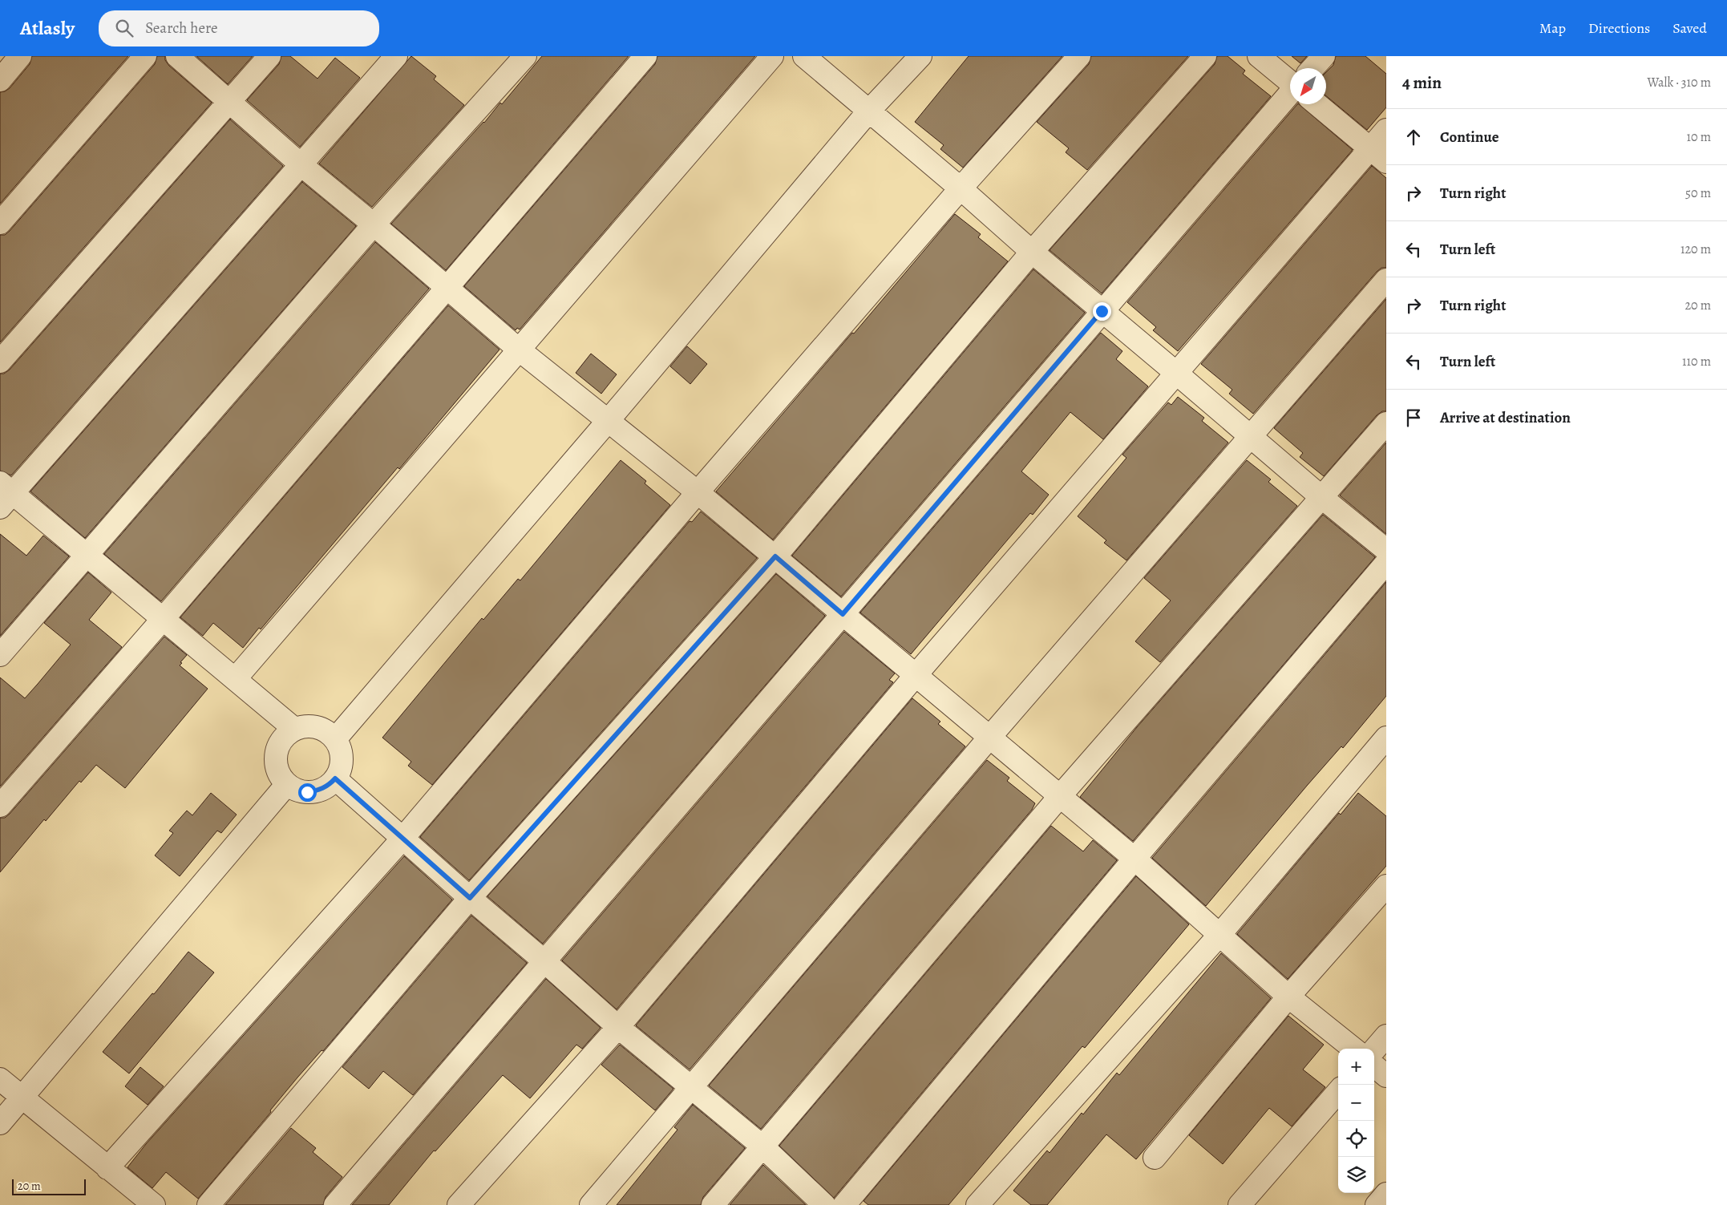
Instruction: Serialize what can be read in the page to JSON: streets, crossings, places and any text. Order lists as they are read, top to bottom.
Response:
{
  "scale_bar": "20 m",
  "north": "bottom left",
  "page": {
    "header": "Atlasly",
    "search": "Search here",
    "nav": ["Map", "Directions", "Saved"],
    "heading": ["4 min", "Walk · 310 m"],
    "list": [
      ["Continue", "10 m"],
      ["Turn right", "50 m"],
      ["Turn left", "120 m"],
      ["Turn right", "20 m"],
      ["Turn left", "110 m"],
      "Arrive at destination"
    ],
    "map_buttons": ["+", "−"],
    "scale": "20 m"
  }
}
